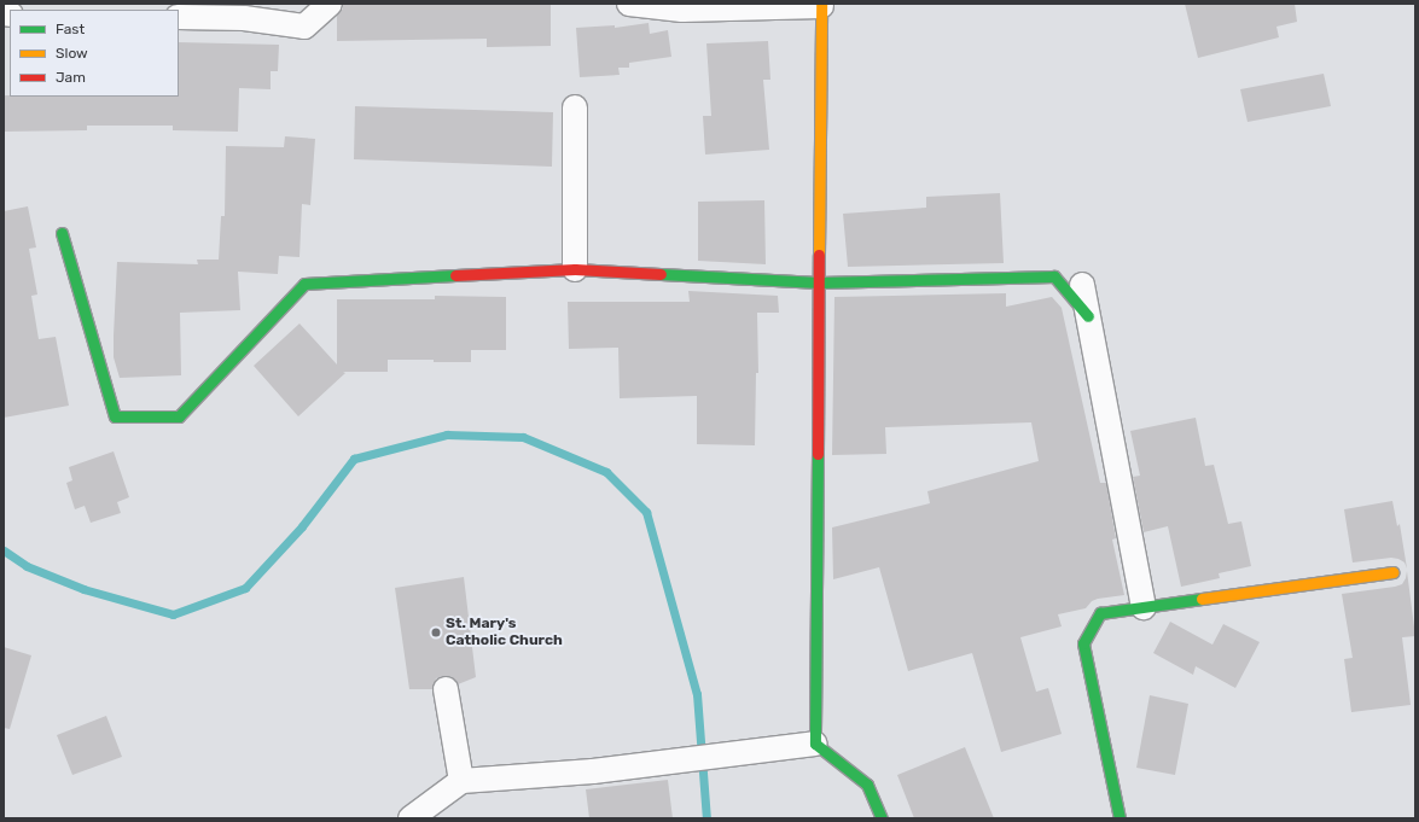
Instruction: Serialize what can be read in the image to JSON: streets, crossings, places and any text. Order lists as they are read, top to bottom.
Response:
{
  "places": ["St. Mary's Catholic Church"],
  "legend": ["Fast", "Slow", "Jam"]
}
